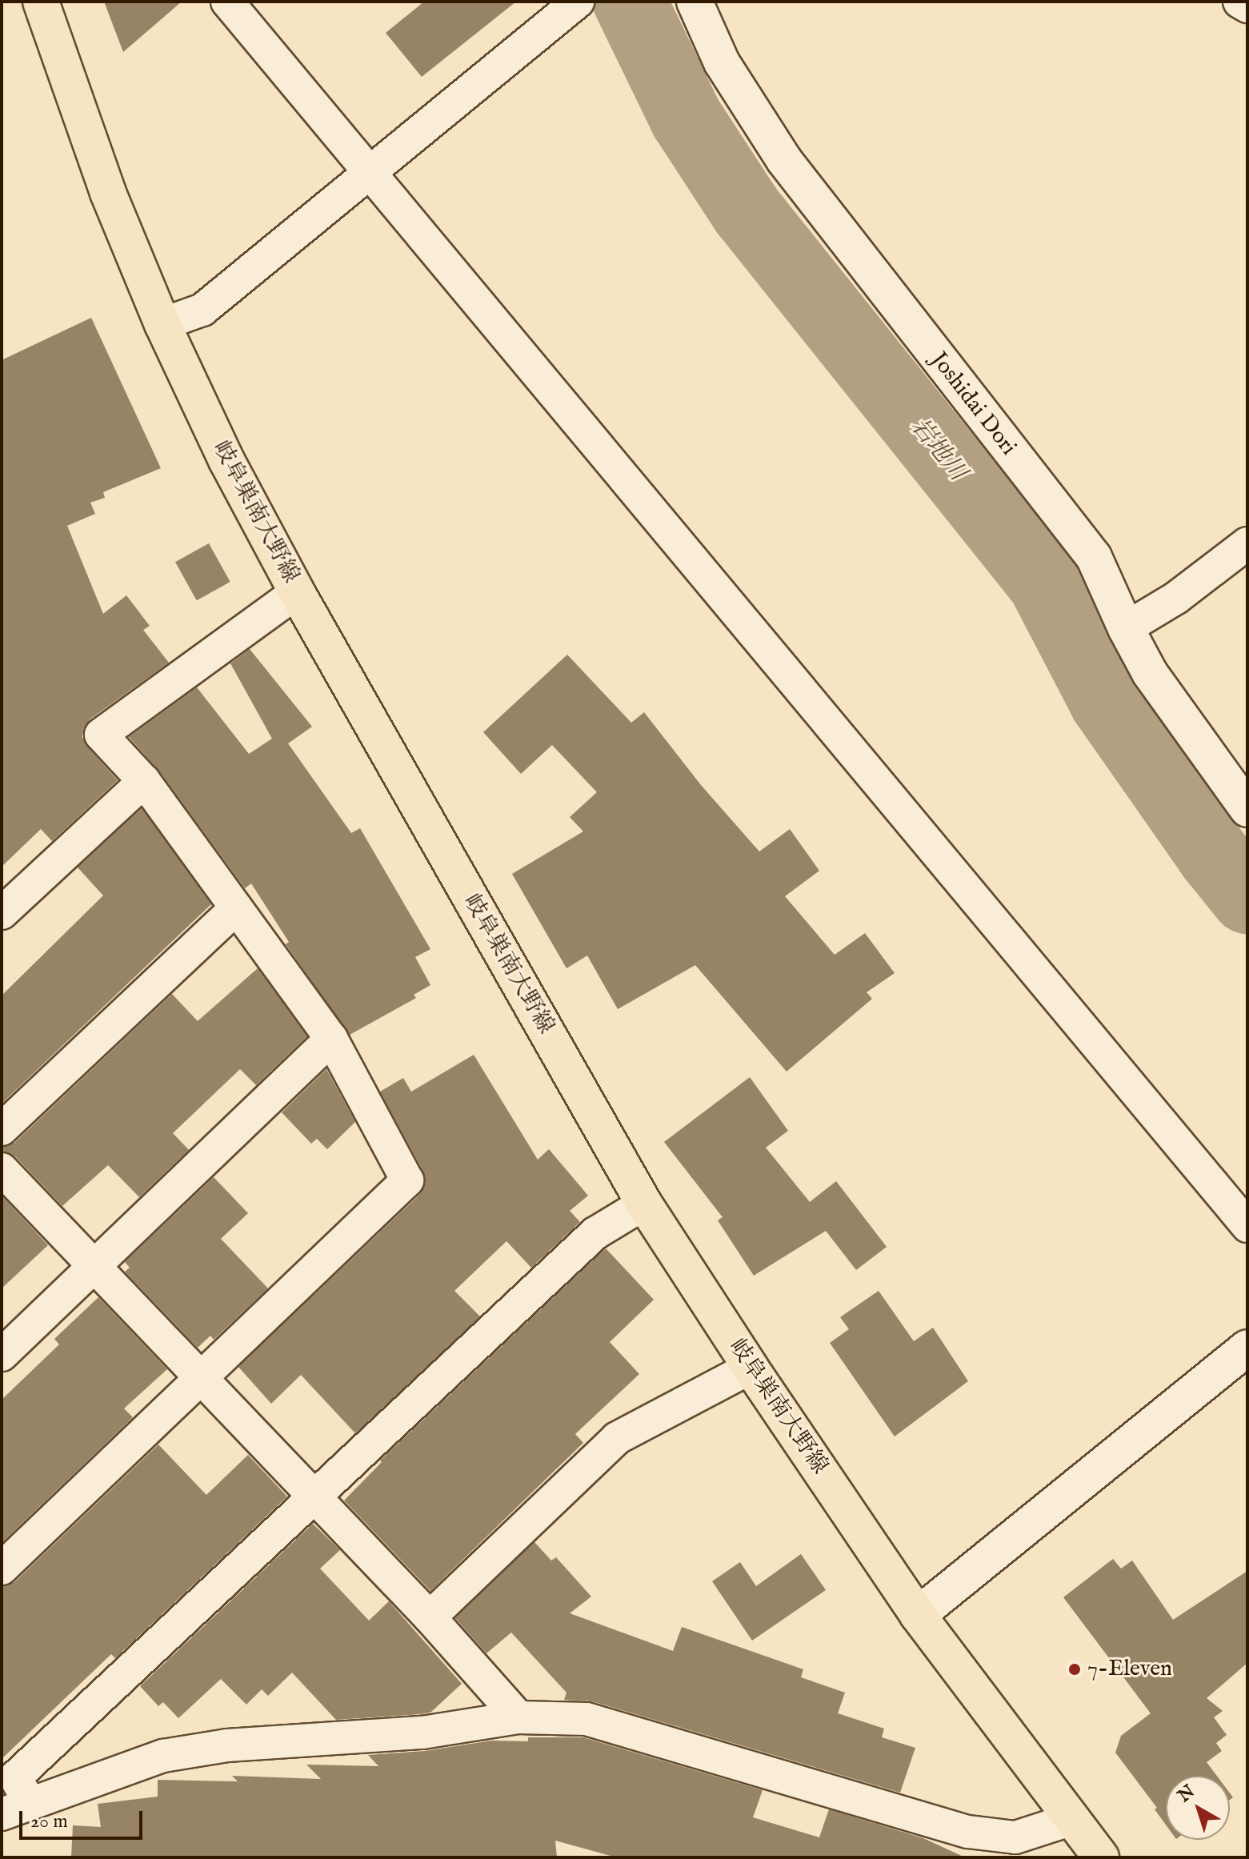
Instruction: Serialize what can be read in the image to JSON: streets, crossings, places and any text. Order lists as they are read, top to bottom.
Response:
{
  "streets": {
    "main road": ["岐阜巣南大野線"],
    "street": ["Joshidai Dori"]
  },
  "water": ["岩地川"],
  "places": ["7-Eleven"],
  "scale_bar": "20 m",
  "north": "top left"
}
